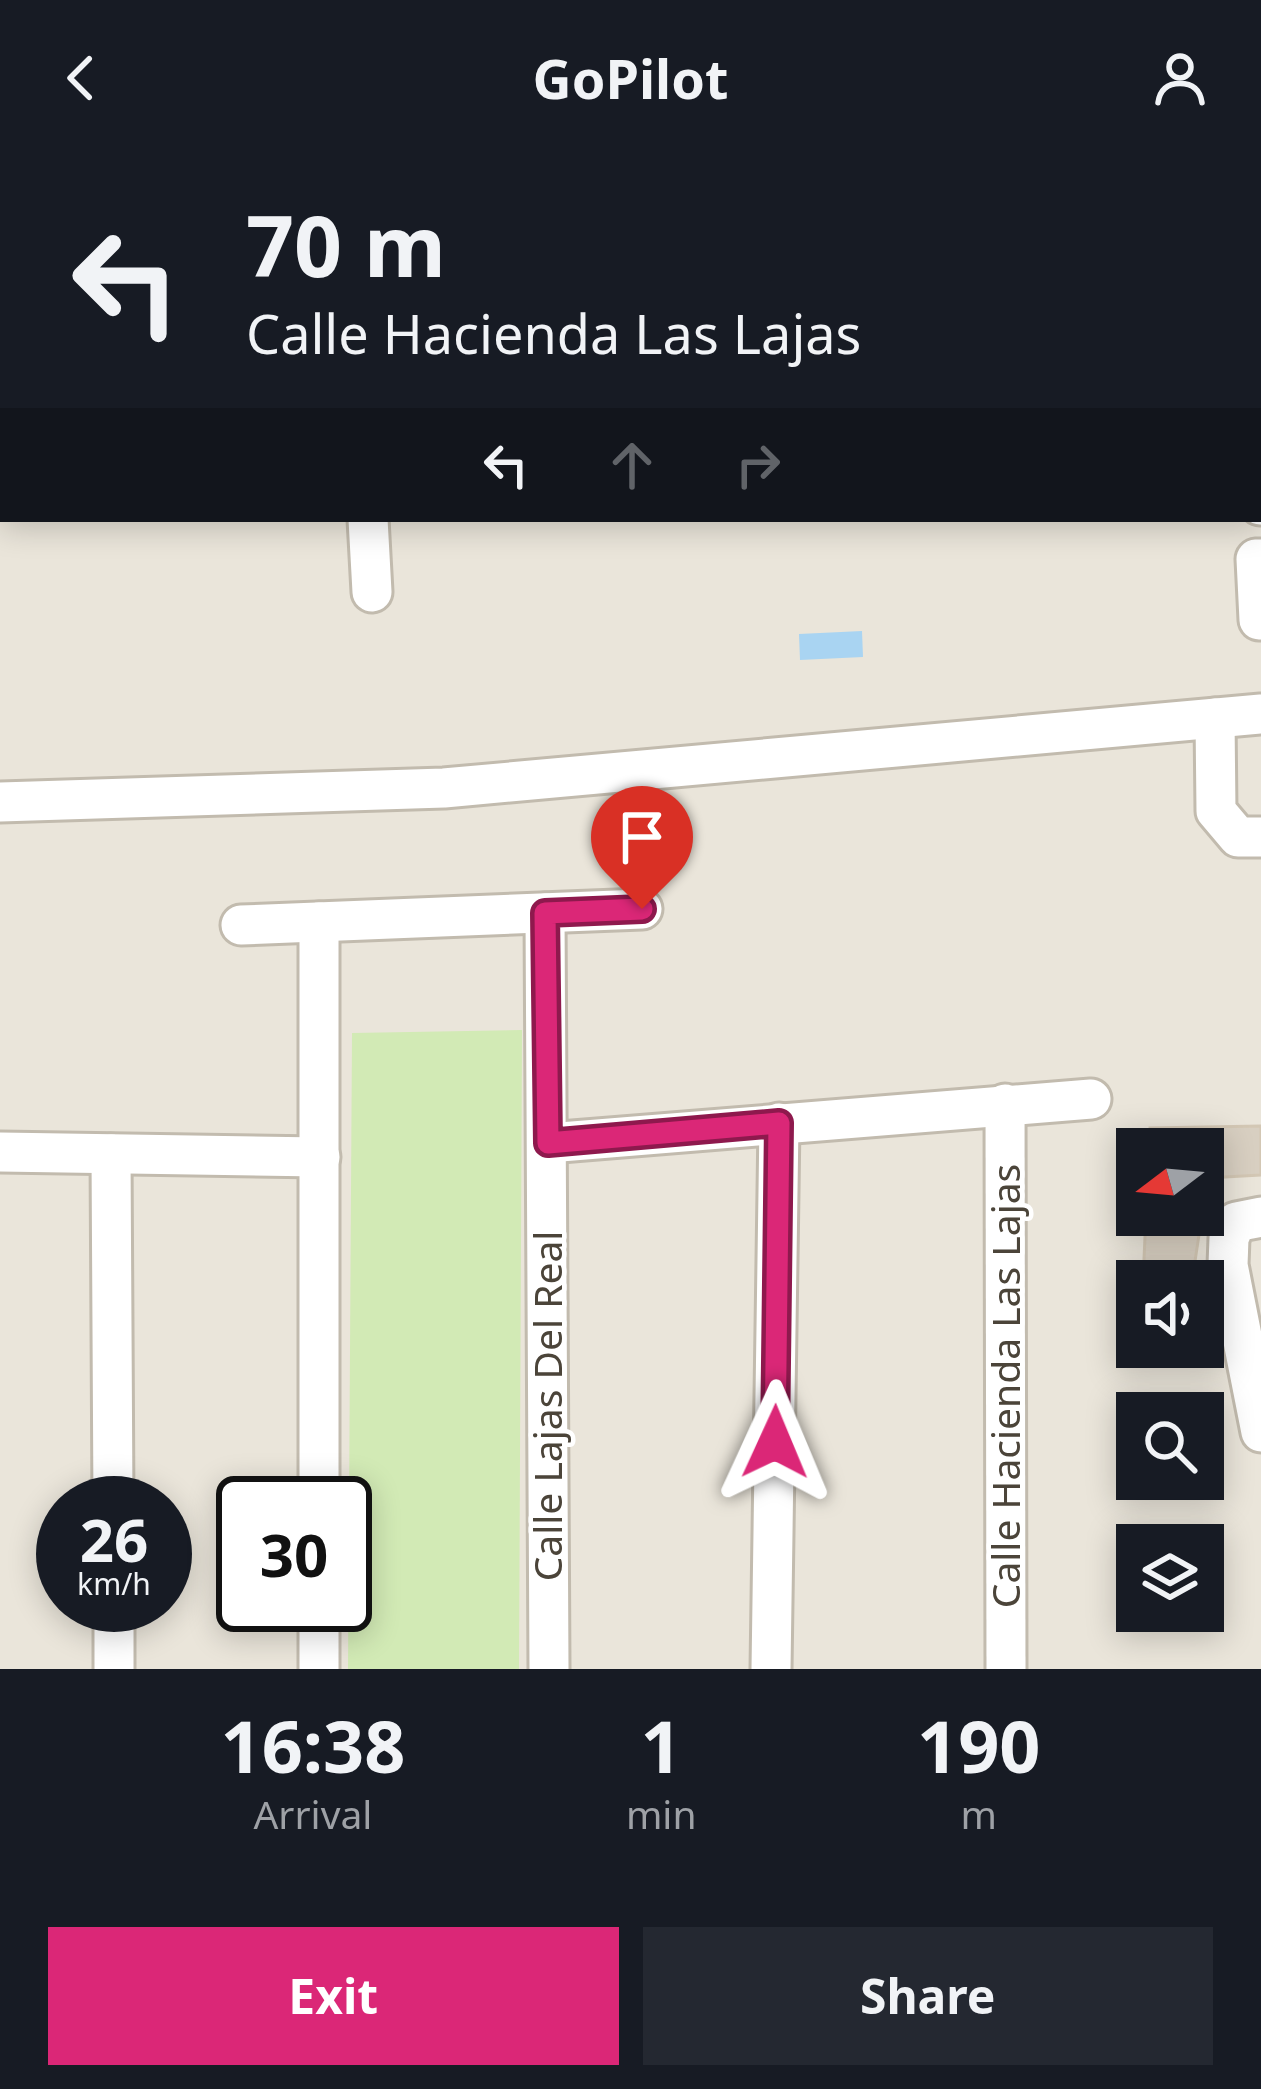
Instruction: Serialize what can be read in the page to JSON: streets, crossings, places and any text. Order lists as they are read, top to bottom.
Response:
{
  "streets": {
    "street": ["Calle Hacienda Las Lajas", "Calle Lajas Del Real"]
  },
  "crossings": [
    ["Calle Hacienda Las Lajas", "Calle Lajas Del Real"]
  ],
  "north": "left",
  "page": {
    "header": "GoPilot",
    "turn": ["70 m", "Calle Hacienda Las Lajas"],
    "speed": "26 km/h",
    "limit": "30",
    "eta": [
      "16:38",
      "Arrival",
      "1",
      "min",
      "190",
      "m"
    ],
    "buttons": ["Exit", "Share"]
  }
}
